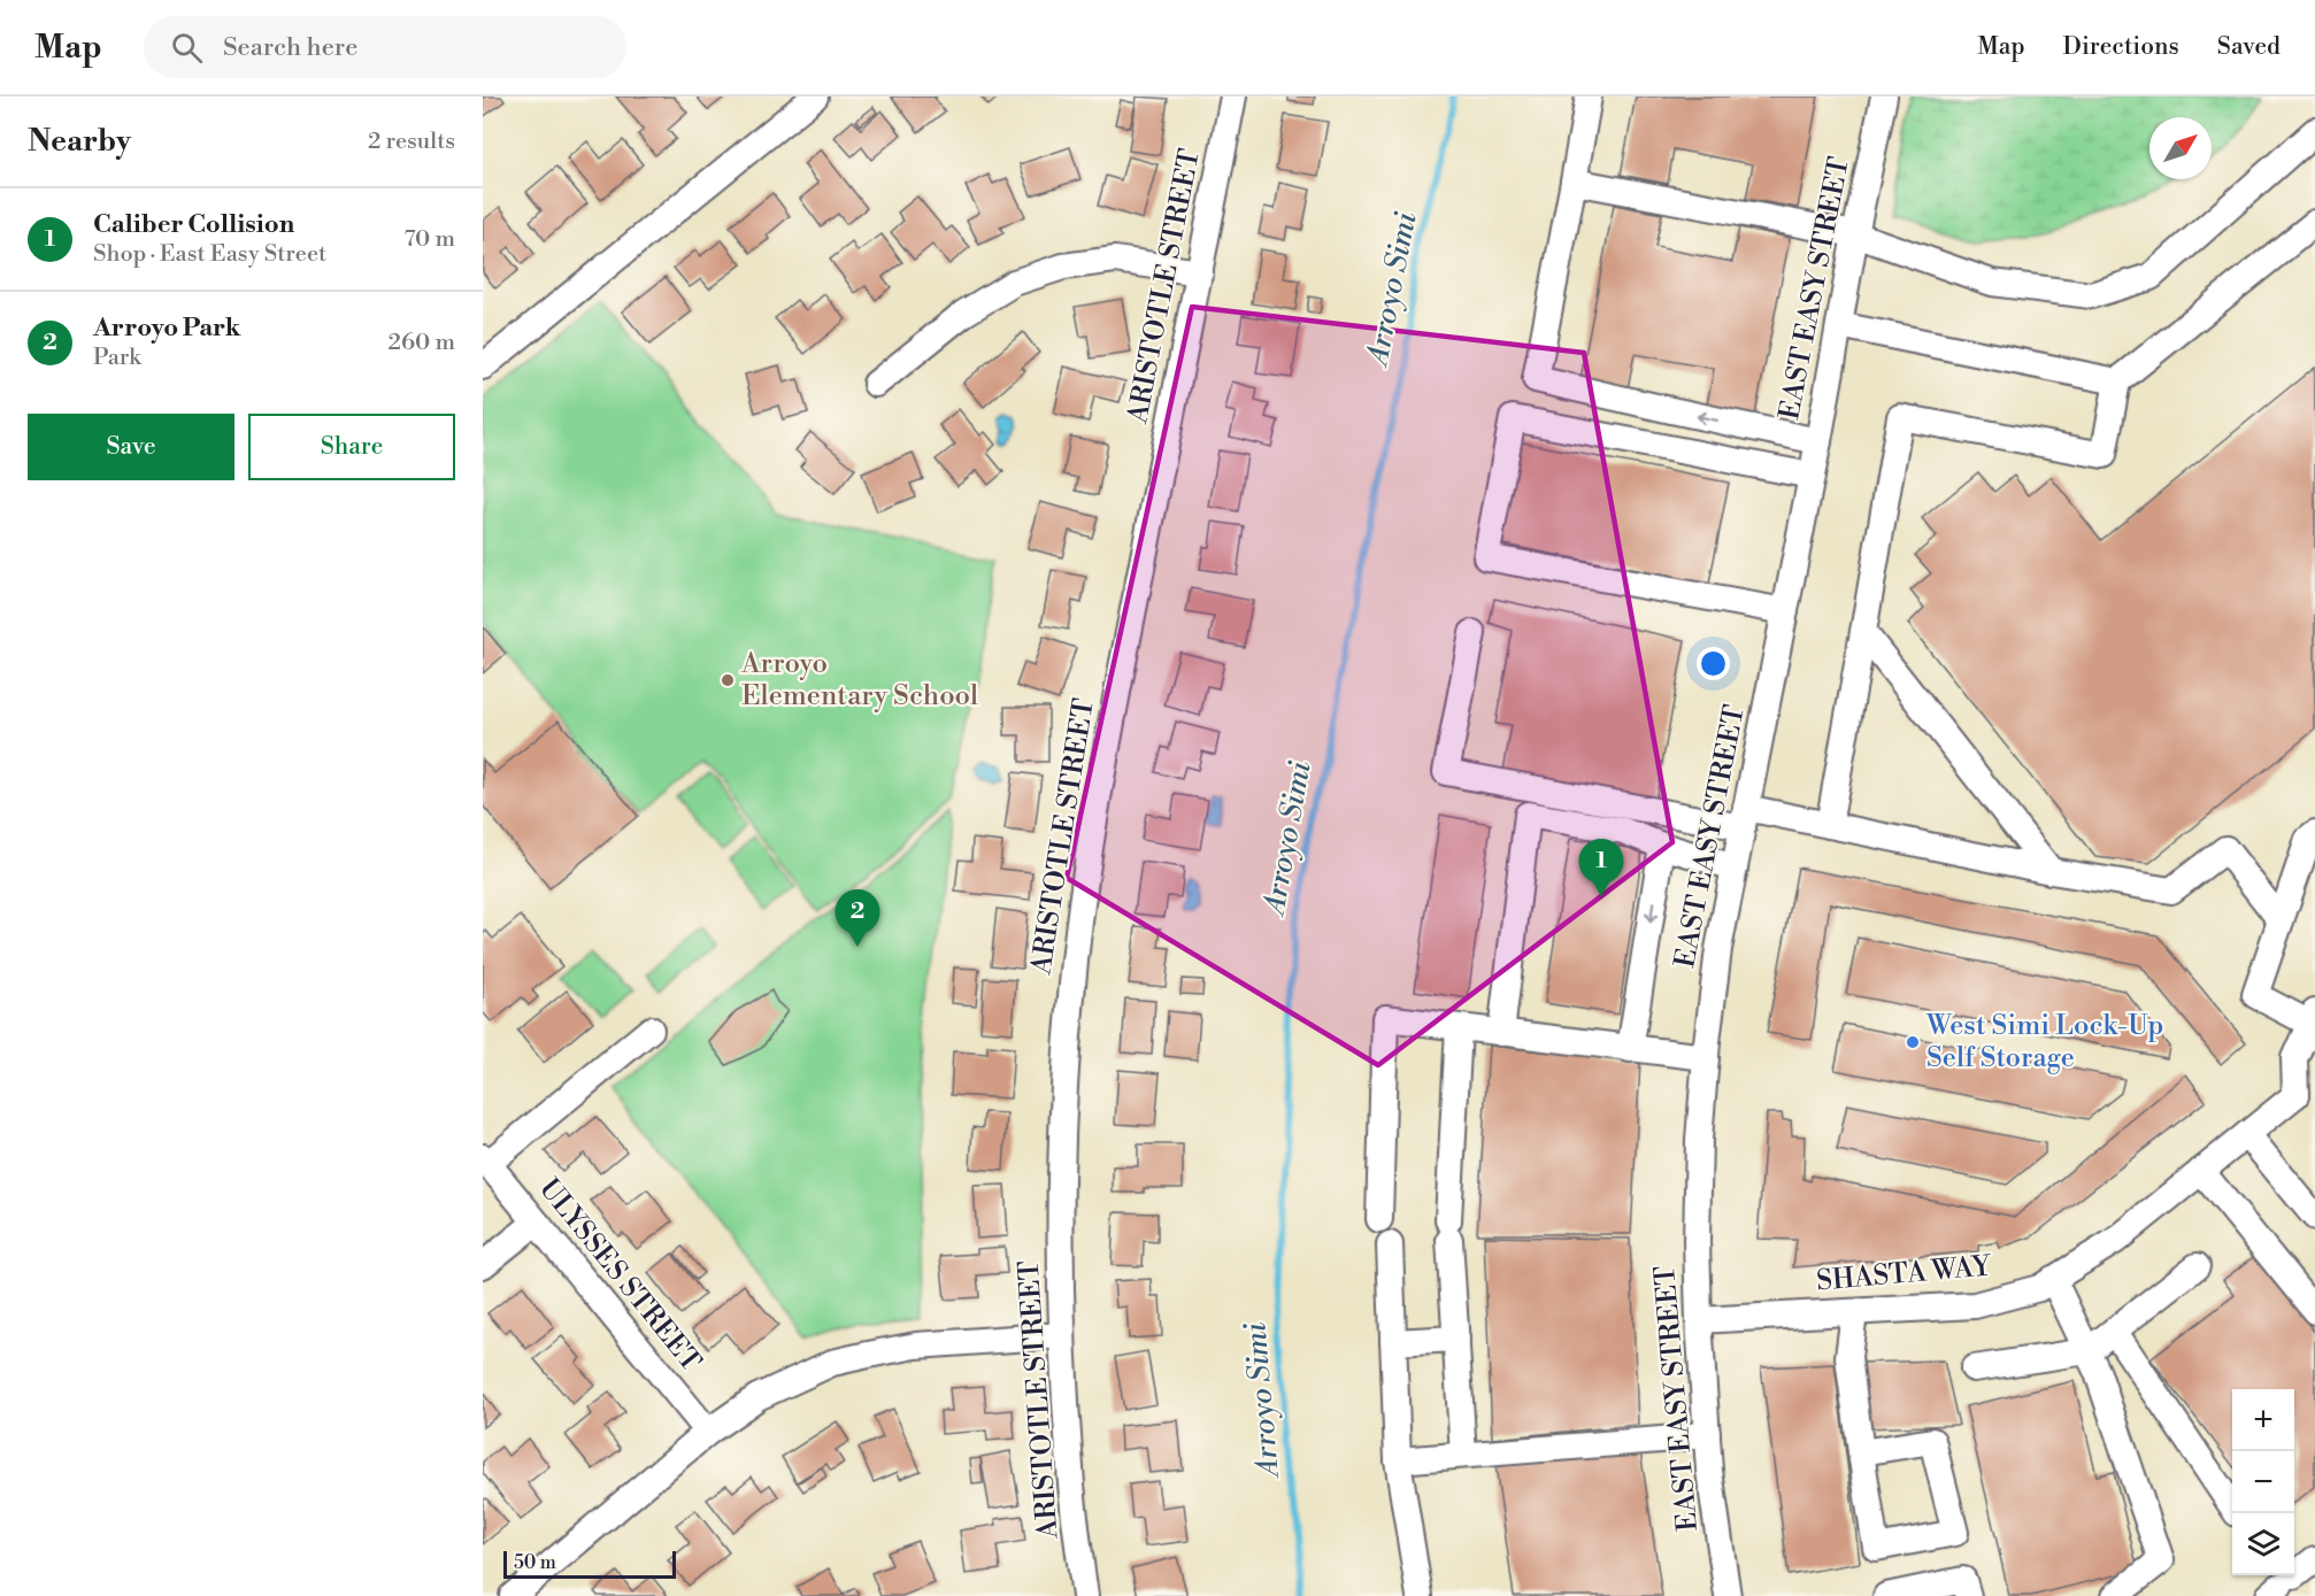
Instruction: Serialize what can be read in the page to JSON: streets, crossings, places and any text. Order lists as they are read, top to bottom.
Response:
{
  "streets": {
    "street": [
      "ARISTOTLE STREET",
      "EAST EASY STREET",
      "SHASTA WAY",
      "ULYSSES STREET"
    ]
  },
  "crossings": [
    ["EAST EASY STREET", "SHASTA WAY"]
  ],
  "water": ["Arroyo Simi"],
  "places": ["Arroyo Elementary School", "West Simi Lock-Up Self Storage"],
  "scale_bar": "50 m",
  "north": "top right",
  "page": {
    "header": "Map",
    "search": "Search here",
    "nav": ["Map", "Directions", "Saved"],
    "heading": ["Nearby", "2 results"],
    "list": [
      {
        "mark": "1",
        "name": "Caliber Collision",
        "note": "Shop · East Easy Street",
        "value": "70 m"
      },
      {
        "mark": "2",
        "name": "Arroyo Park",
        "note": "Park",
        "value": "260 m"
      }
    ],
    "buttons": ["Save", "Share"],
    "pins": ["1", "2"],
    "map_buttons": ["+", "−"],
    "scale": "50 m"
  }
}
